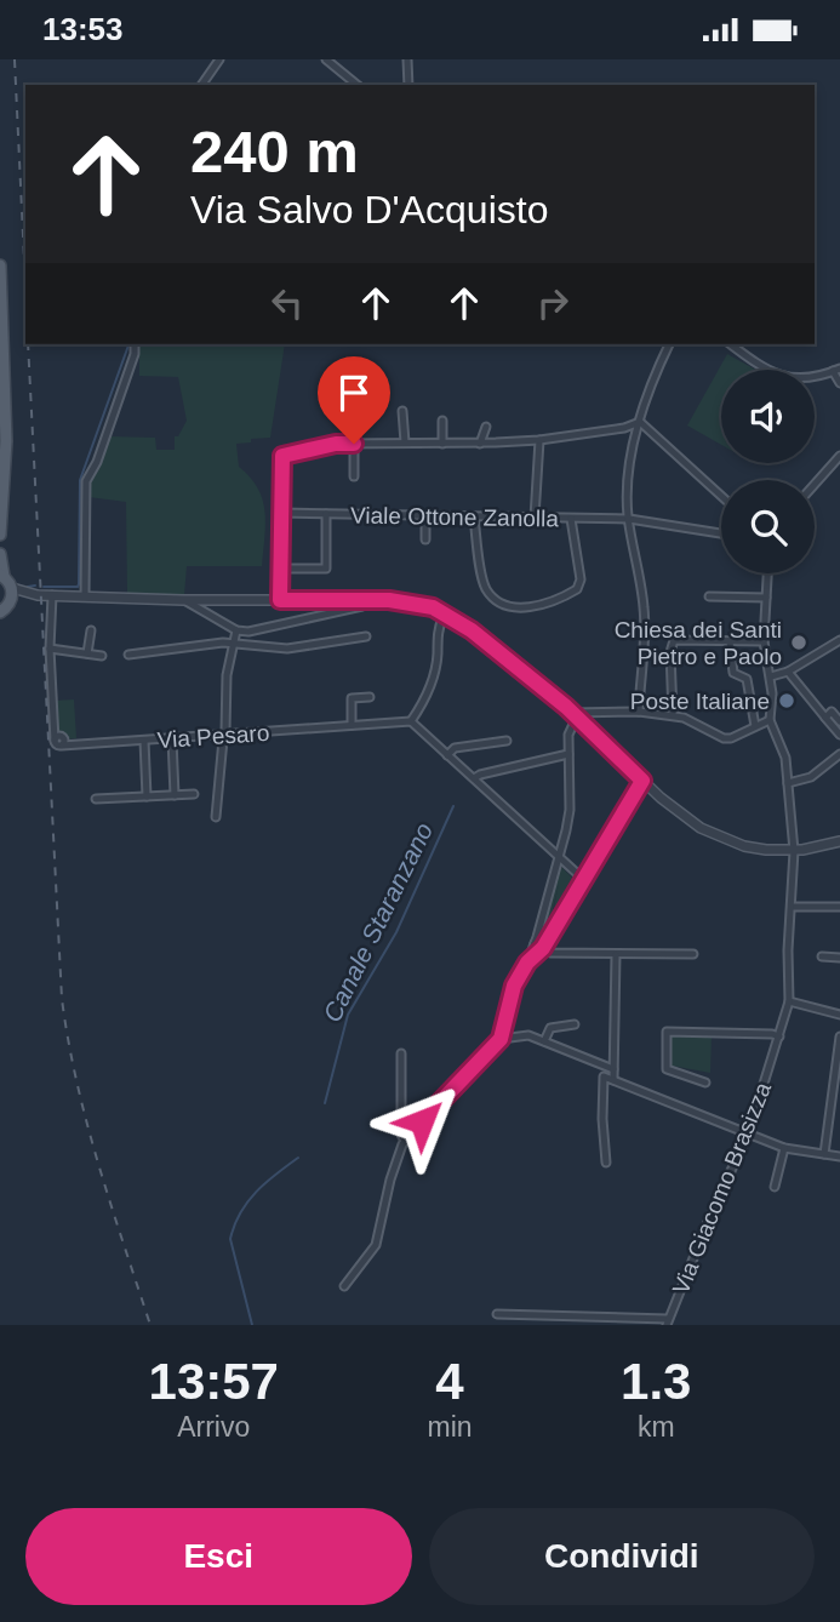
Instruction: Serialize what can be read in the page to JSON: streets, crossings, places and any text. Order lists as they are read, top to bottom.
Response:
{
  "streets": {
    "street": ["Viale Ottone Zanolla", "Via Pesaro", "Via Giacomo Brasizza"]
  },
  "water": ["Canale Staranzano"],
  "places": ["Chiesa dei Santi Pietro e Paolo", "Poste Italiane"],
  "page": {
    "status": "13:53",
    "turn": ["240 m", "Via Salvo D'Acquisto"],
    "eta": [
      "13:57",
      "Arrivo",
      "4",
      "min",
      "1.3",
      "km"
    ],
    "buttons": ["Esci", "Condividi"]
  }
}
